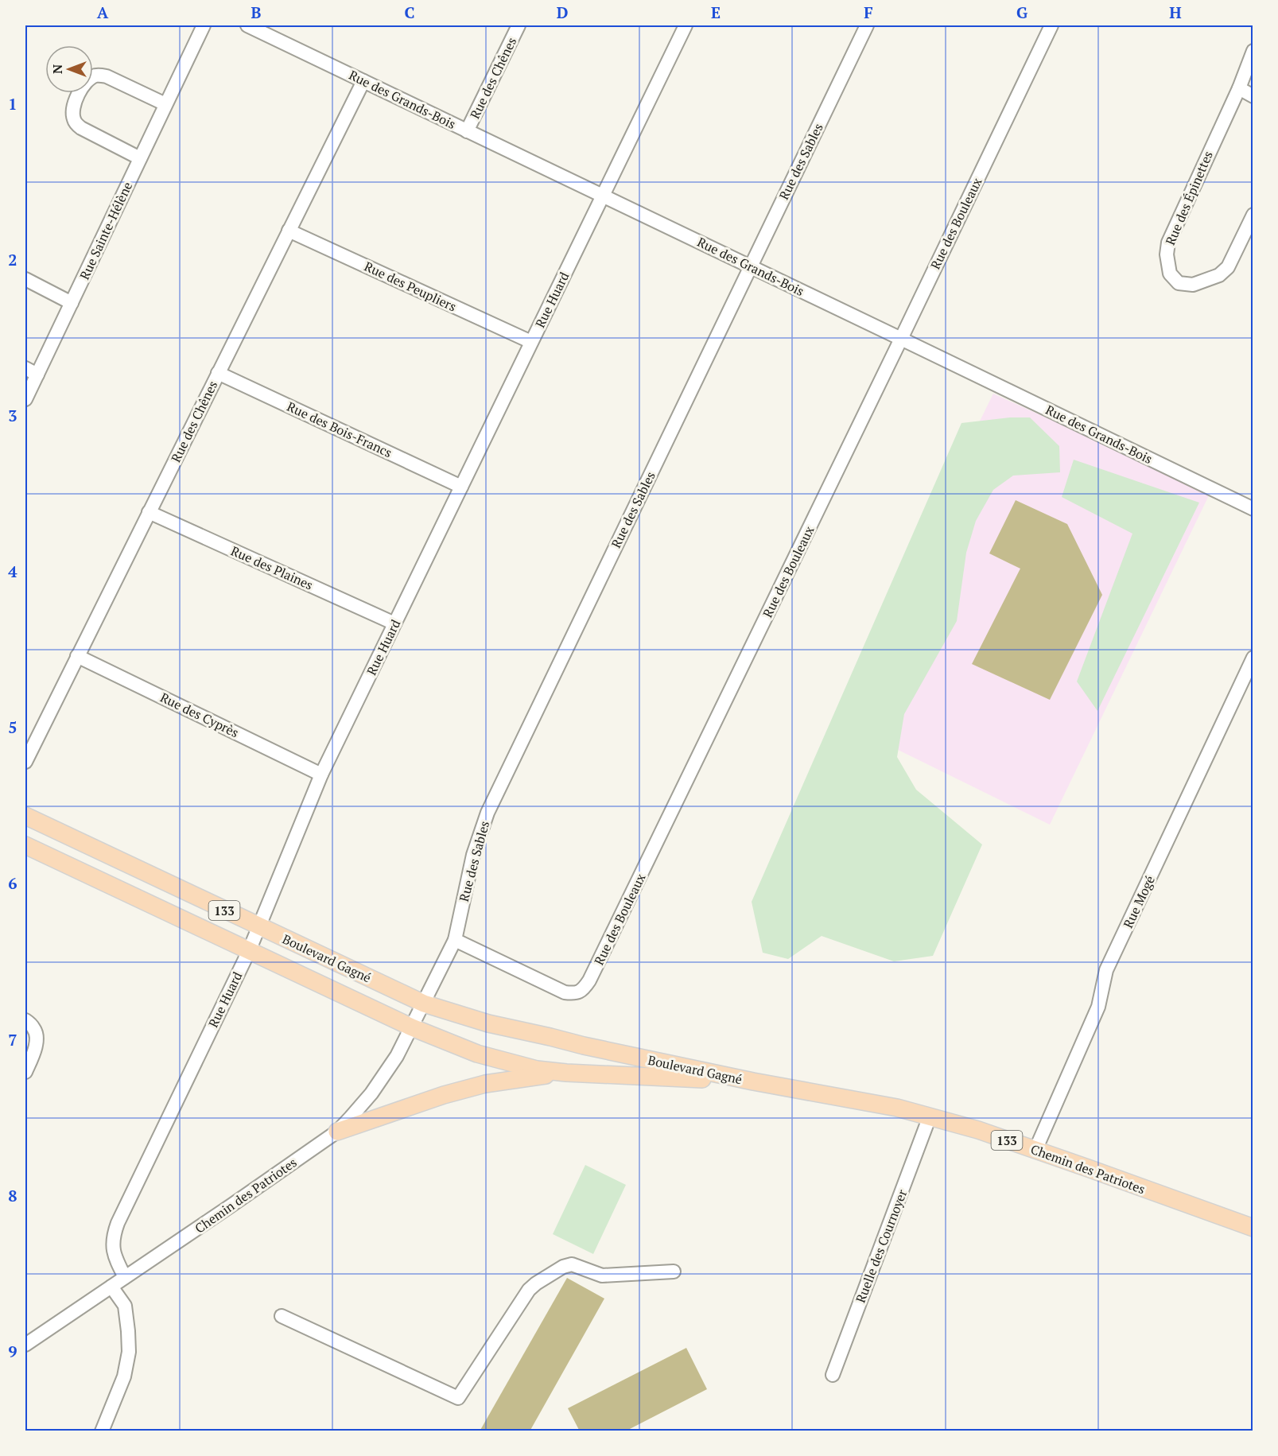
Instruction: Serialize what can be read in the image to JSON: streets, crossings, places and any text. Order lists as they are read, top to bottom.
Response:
{
  "streets": {
    "main road": ["133", "Boulevard Gagné", "Chemin des Patriotes"],
    "street": [
      "Rue des Chênes",
      "Rue des Grands-Bois",
      "Rue des Sables",
      "Rue des Épinettes",
      "Rue des Bouleaux",
      "Rue Sainte-Hélène",
      "Rue des Peupliers",
      "Rue Huard",
      "Rue des Bois-Francs",
      "Rue des Plaines",
      "Rue des Cyprès",
      "Rue Mogé",
      "Ruelle des Cournoyer"
    ]
  },
  "crossings": [
    ["Rue des Chênes", "Rue des Grands-Bois"],
    ["Rue des Chênes", "Rue des Peupliers"],
    ["Rue des Chênes", "Rue des Bois-Francs"],
    ["Rue des Chênes", "Rue des Plaines"],
    ["Rue des Chênes", "Rue des Cyprès"],
    ["Rue des Grands-Bois", "Rue des Sables"],
    ["Rue des Grands-Bois", "Rue des Bouleaux"],
    ["Rue des Grands-Bois", "Rue Huard"],
    ["Rue des Sables", "Rue des Bouleaux"],
    ["Rue des Sables", "Boulevard Gagné"],
    ["Rue des Sables", "Chemin des Patriotes"],
    ["Rue des Peupliers", "Rue Huard"],
    ["Rue Huard", "Rue des Bois-Francs"],
    ["Rue Huard", "Rue des Plaines"],
    ["Rue Huard", "Rue des Cyprès"],
    ["Rue Huard", "Boulevard Gagné"],
    ["Rue Huard", "Chemin des Patriotes"],
    ["Rue Mogé", "Chemin des Patriotes"],
    ["Boulevard Gagné", "Chemin des Patriotes"],
    ["Chemin des Patriotes", "Ruelle des Cournoyer"]
  ],
  "north": "left",
  "grid": {
    "columns": [
      "A",
      "B",
      "C",
      "D",
      "E",
      "F",
      "G",
      "H"
    ],
    "rows": [
      "1",
      "2",
      "3",
      "4",
      "5",
      "6",
      "7",
      "8",
      "9"
    ]
  }
}
